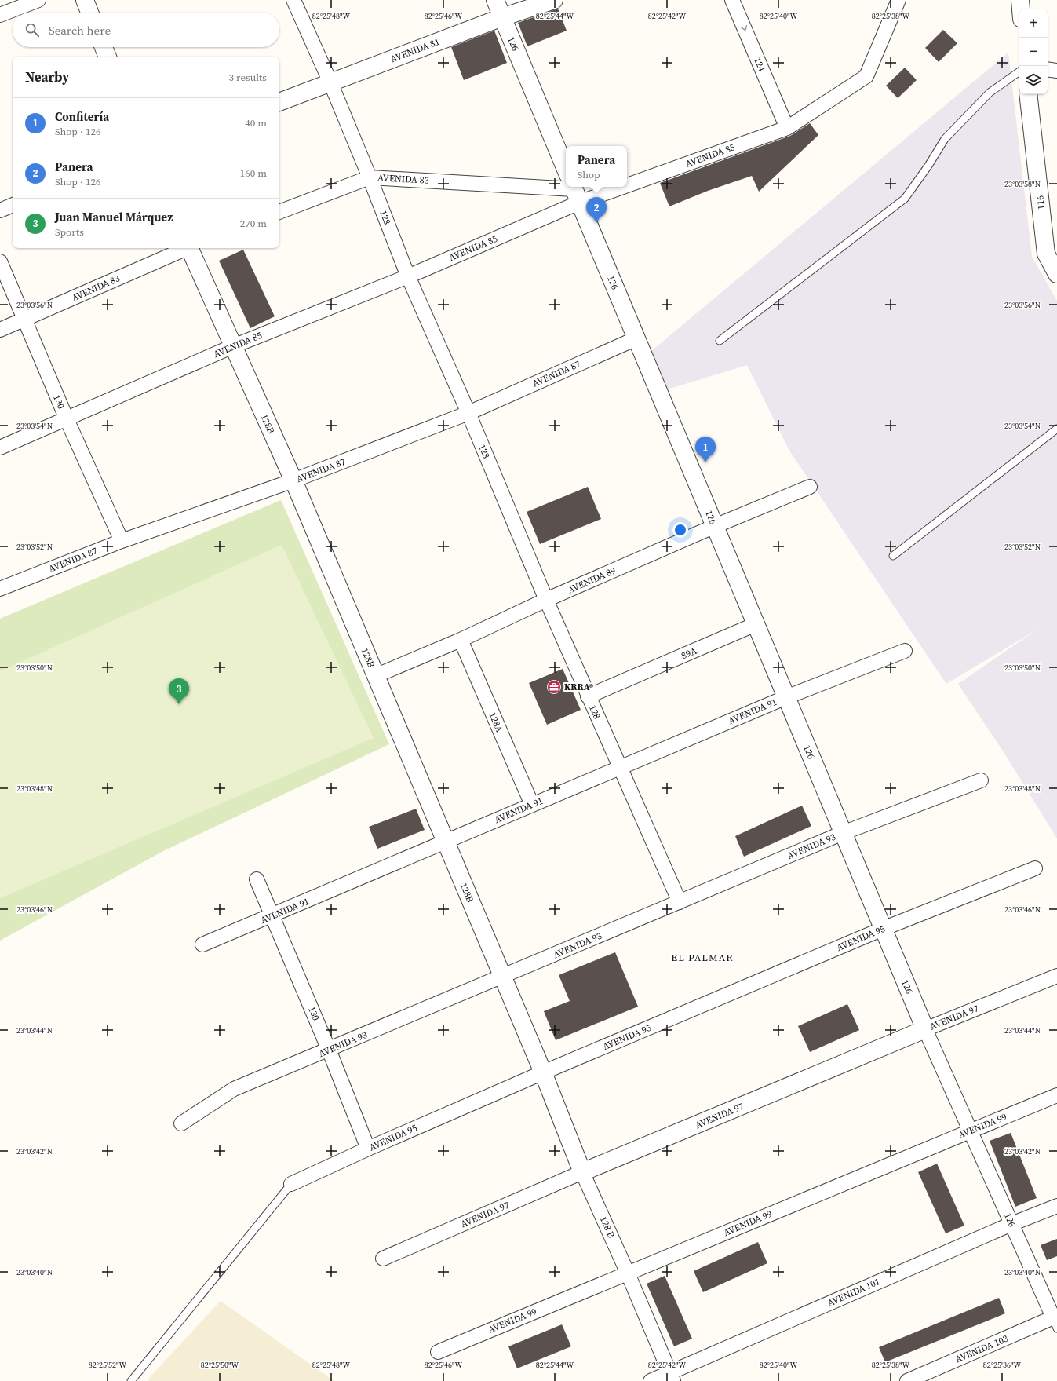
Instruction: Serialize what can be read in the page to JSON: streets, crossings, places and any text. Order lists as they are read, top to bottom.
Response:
{
  "streets": {
    "street": [
      "126",
      "AVENIDA 81",
      "124",
      "AVENIDA 85",
      "AVENIDA 83",
      "116",
      "128",
      "AVENIDA 87",
      "130",
      "128B",
      "AVENIDA 89",
      "89A",
      "AVENIDA 91",
      "128A",
      "AVENIDA 93",
      "AVENIDA 95",
      "AVENIDA 97",
      "AVENIDA 99",
      "128 B",
      "AVENIDA 101",
      "AVENIDA 103"
    ]
  },
  "crossings": [
    ["126", "AVENIDA 81"],
    ["126", "AVENIDA 85"],
    ["126", "AVENIDA 83"],
    ["126", "AVENIDA 87"],
    ["126", "AVENIDA 89"],
    ["126", "89A"],
    ["126", "AVENIDA 91"],
    ["126", "AVENIDA 93"],
    ["126", "AVENIDA 95"],
    ["126", "AVENIDA 97"],
    ["126", "AVENIDA 99"],
    ["126", "AVENIDA 101"],
    ["126", "AVENIDA 103"],
    ["AVENIDA 81", "128"],
    ["124", "AVENIDA 85"],
    ["AVENIDA 85", "AVENIDA 83"],
    ["AVENIDA 85", "128"],
    ["AVENIDA 85", "130"],
    ["AVENIDA 85", "128B"],
    ["AVENIDA 83", "128"],
    ["AVENIDA 83", "130"],
    ["128", "AVENIDA 87"],
    ["128", "AVENIDA 89"],
    ["128", "89A"],
    ["128", "AVENIDA 91"],
    ["128", "AVENIDA 93"],
    ["AVENIDA 87", "130"],
    ["AVENIDA 87", "128B"],
    ["130", "AVENIDA 91"],
    ["130", "AVENIDA 93"],
    ["130", "AVENIDA 95"],
    ["128B", "AVENIDA 89"],
    ["128B", "AVENIDA 91"],
    ["128B", "AVENIDA 93"],
    ["128B", "AVENIDA 95"],
    ["128B", "128 B"],
    ["AVENIDA 89", "128A"],
    ["AVENIDA 91", "128A"],
    ["AVENIDA 95", "128 B"],
    ["AVENIDA 97", "128 B"],
    ["AVENIDA 99", "128 B"],
    ["128 B", "AVENIDA 101"]
  ],
  "one_way": ["124"],
  "districts": ["EL PALMAR"],
  "places": {
    "office": ["KRRA®"]
  },
  "page": {
    "map_buttons": ["+", "−"],
    "search": "Search here",
    "heading": ["Nearby", "3 results"],
    "list": [
      {
        "mark": "1",
        "name": "Confitería",
        "note": "Shop · 126",
        "value": "40 m"
      },
      {
        "mark": "2",
        "name": "Panera",
        "note": "Shop · 126",
        "value": "160 m"
      },
      {
        "mark": "3",
        "name": "Juan Manuel Márquez",
        "note": "Sports",
        "value": "270 m"
      }
    ],
    "popup": ["Panera", "Shop"],
    "pins": ["2", "1", "3"]
  },
  "coordinates": [
    "82°25'48\"W",
    "82°25'46\"W",
    "82°25'44\"W",
    "82°25'42\"W",
    "82°25'40\"W",
    "82°25'38\"W",
    "23°03'58\"N",
    "23°03'56\"N",
    "23°03'54\"N",
    "23°03'52\"N",
    "23°03'50\"N",
    "23°03'48\"N",
    "23°03'46\"N",
    "23°03'44\"N",
    "23°03'42\"N",
    "23°03'40\"N",
    "82°25'52\"W",
    "82°25'50\"W",
    "82°25'36\"W"
  ]
}
